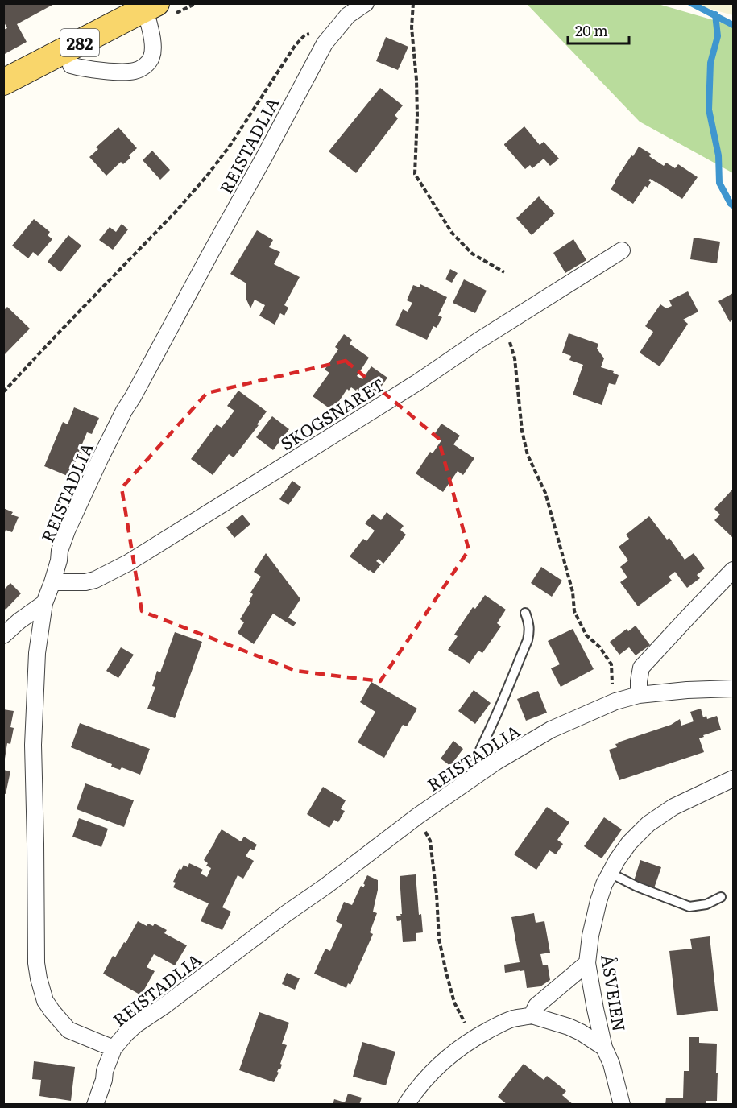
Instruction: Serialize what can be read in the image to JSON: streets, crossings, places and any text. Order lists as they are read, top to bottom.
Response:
{
  "streets": {
    "main road": ["282"],
    "street": ["REISTADLIA", "SKOGSNARET", "ÅSVEIEN"]
  },
  "crossings": [
    ["REISTADLIA", "SKOGSNARET"]
  ],
  "scale_bar": "20 m"
}
